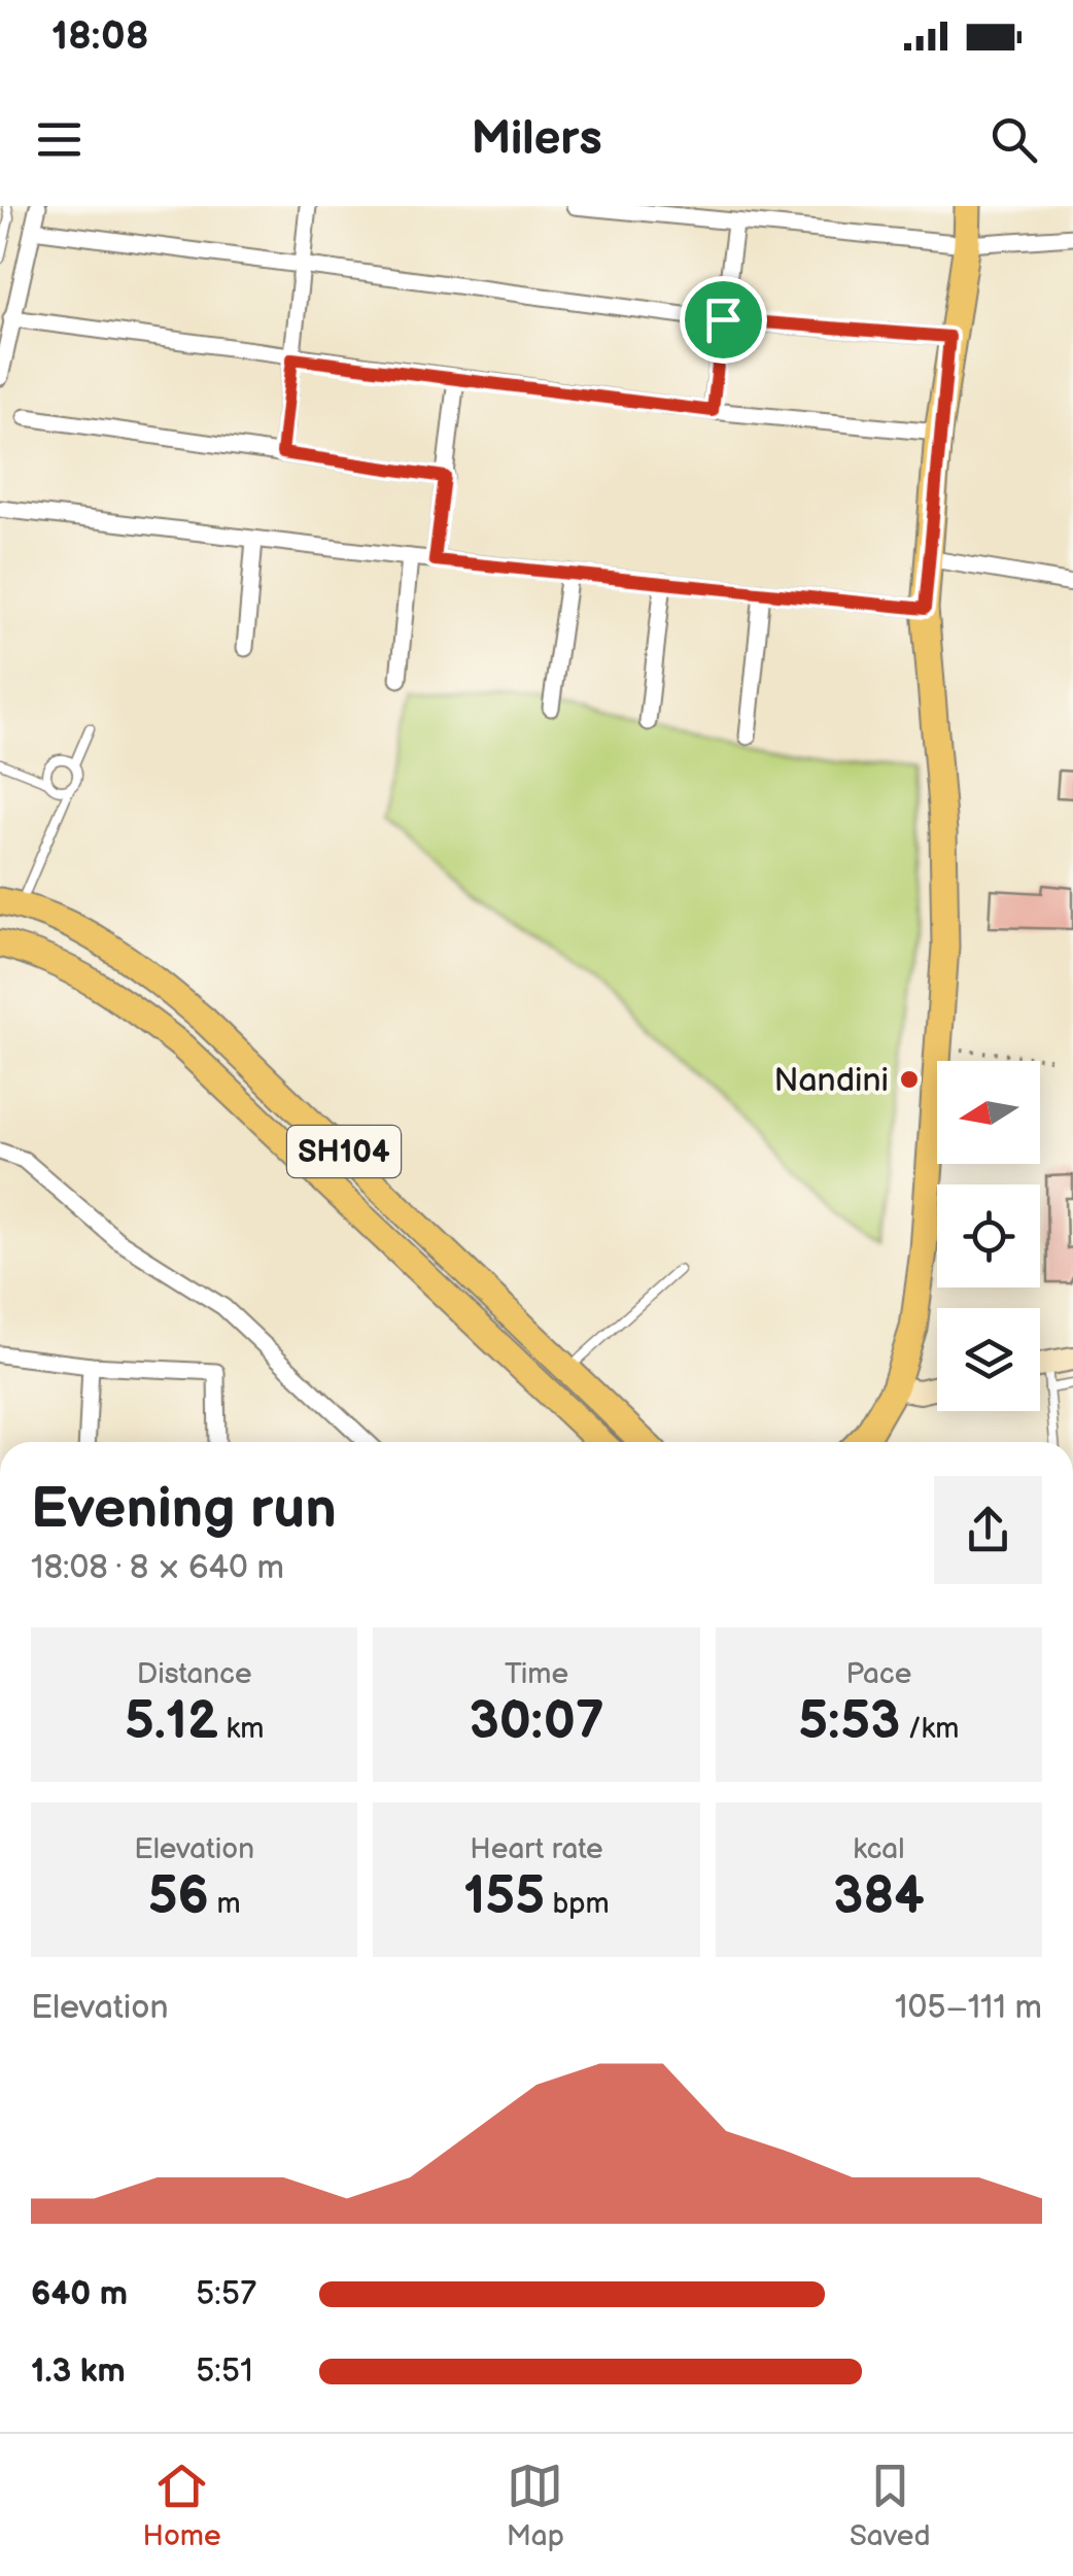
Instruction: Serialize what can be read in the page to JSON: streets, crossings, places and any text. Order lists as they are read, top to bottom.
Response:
{
  "streets": {
    "main road": ["SH104"]
  },
  "places": ["Nandini"],
  "north": "left",
  "page": {
    "status": "18:08",
    "header": "Milers",
    "heading": ["Evening run", "18:08 · 8 × 640 m"],
    "stats": [
      ["Distance", "5.12 km"],
      ["Time", "30:07"],
      ["Pace", "5:53 /km"],
      ["Elevation", "56 m"],
      ["Heart rate", "155 bpm"],
      ["kcal", "384"]
    ],
    "chart": ["Elevation", "105–111 m"],
    "list": [
      {
        "name": "640 m",
        "note": "5:57"
      },
      {
        "name": "1.3 km",
        "note": "5:51"
      }
    ],
    "tabs": ["Home", "Map", "Saved"]
  }
}
